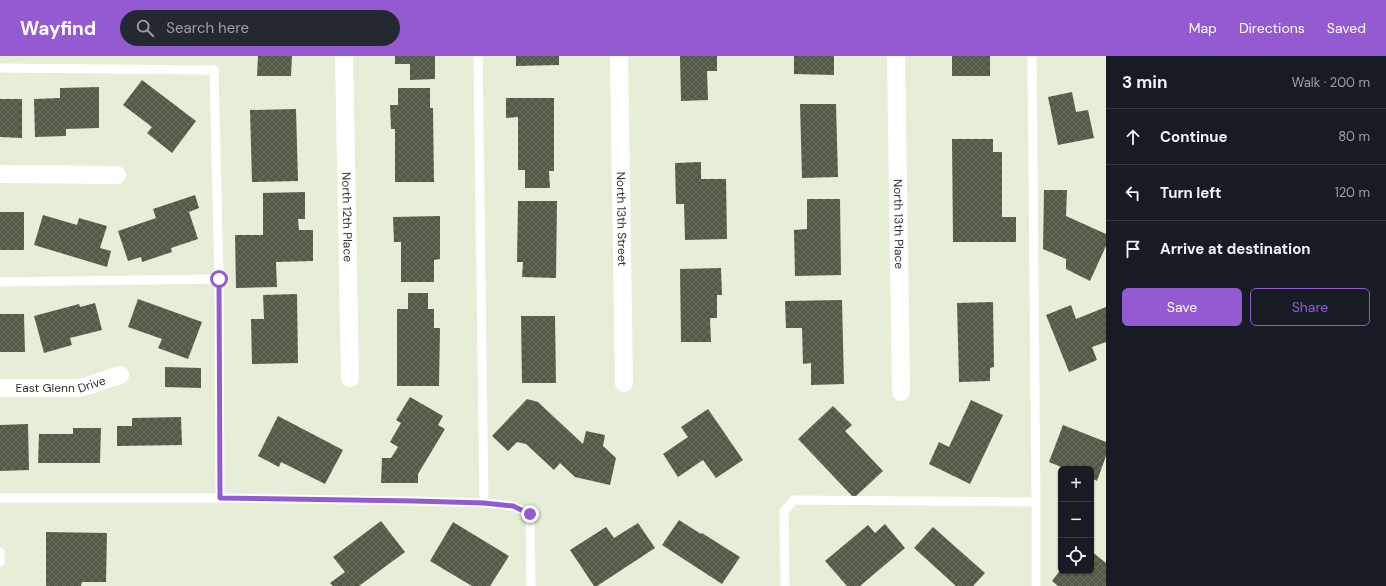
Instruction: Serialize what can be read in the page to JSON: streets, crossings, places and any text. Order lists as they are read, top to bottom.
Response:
{
  "streets": {
    "street": [
      "North 12th Place",
      "North 13th Street",
      "North 13th Place",
      "East Glenn Drive"
    ]
  },
  "page": {
    "header": "Wayfind",
    "search": "Search here",
    "nav": ["Map", "Directions", "Saved"],
    "heading": ["3 min", "Walk · 200 m"],
    "list": [
      ["Continue", "80 m"],
      ["Turn left", "120 m"],
      "Arrive at destination"
    ],
    "buttons": ["Save", "Share"],
    "map_buttons": ["+", "−"]
  }
}
